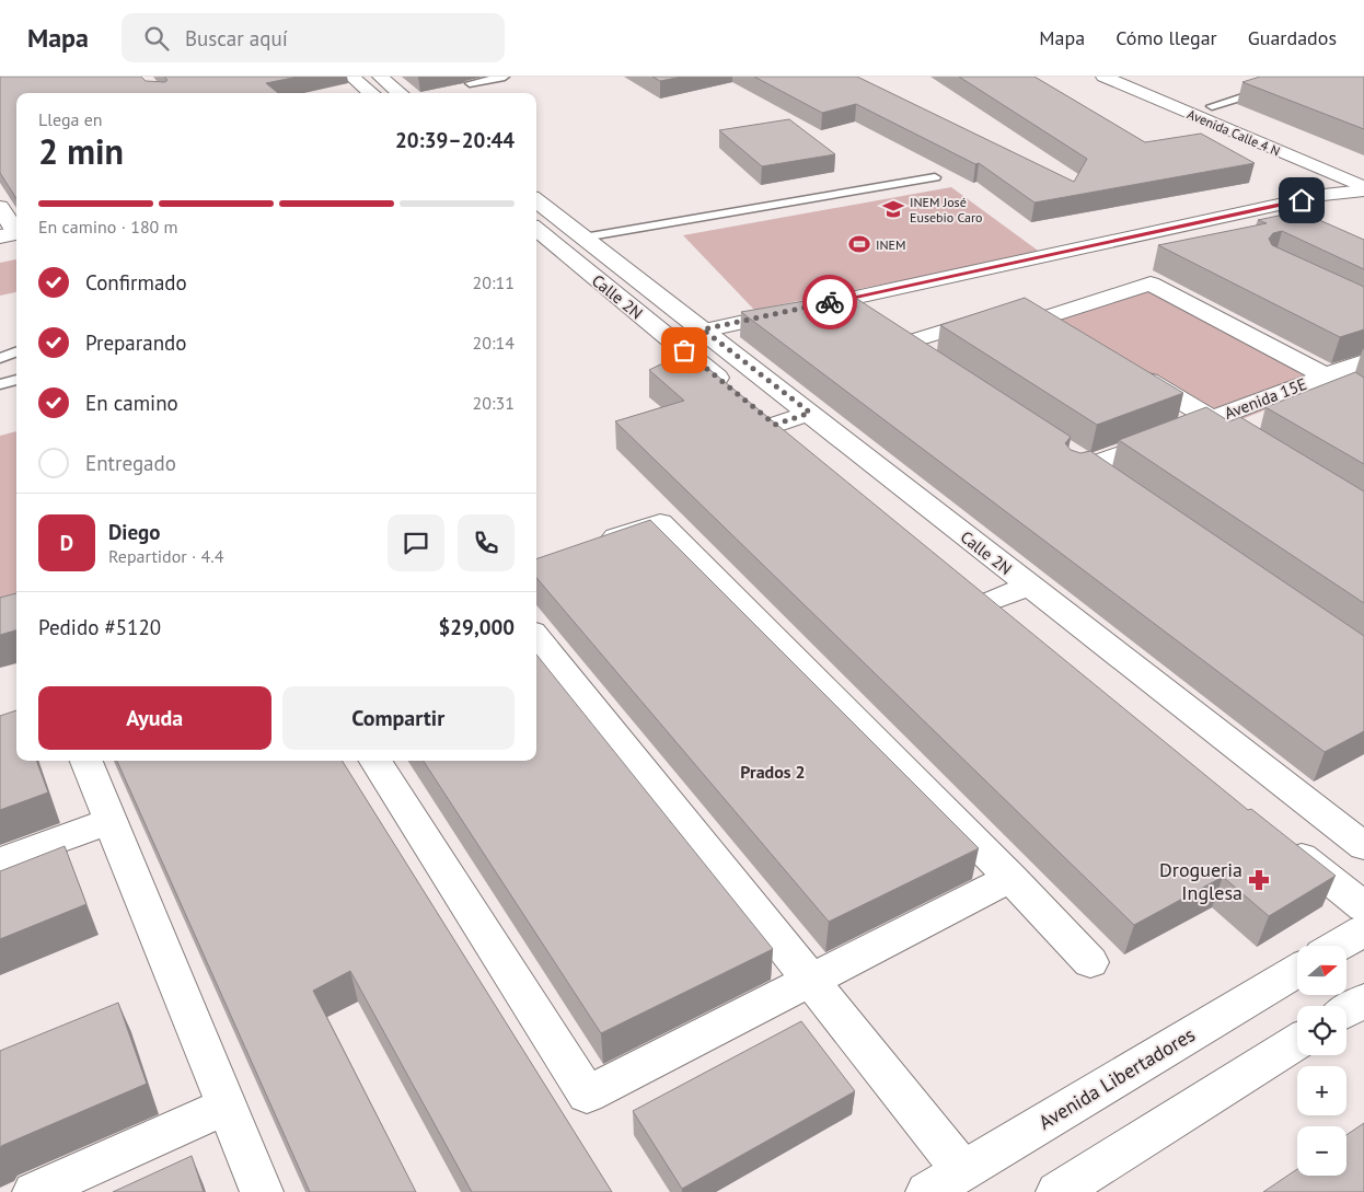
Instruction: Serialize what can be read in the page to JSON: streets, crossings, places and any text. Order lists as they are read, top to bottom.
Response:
{
  "streets": {
    "street": [
      "Avenida Calle 4 N",
      "Calle 2N",
      "Avenida 15E",
      "Avenida Libertadores"
    ]
  },
  "districts": ["Prados 2"],
  "places": {
    "school or university": ["INEM José Eusebio Caro"],
    "sports": ["INEM"],
    "pharmacy": ["Drogueria Inglesa"]
  },
  "north": "right",
  "page": {
    "header": "Mapa",
    "search": "Buscar aquí",
    "nav": ["Mapa", "Cómo llegar", "Guardados"],
    "heading": ["2 min", "Llega en", "20:39–20:44"],
    "panel": [
      "Diego",
      "Repartidor · 4.4",
      "Pedido #5120",
      "$29,000"
    ],
    "bar": "En camino · 180 m",
    "list": [
      ["Confirmado", "20:11"],
      ["Preparando", "20:14"],
      ["En camino", "20:31"],
      "Entregado"
    ],
    "round": "D",
    "buttons": ["Ayuda", "Compartir"],
    "map_buttons": ["+", "−"]
  }
}
